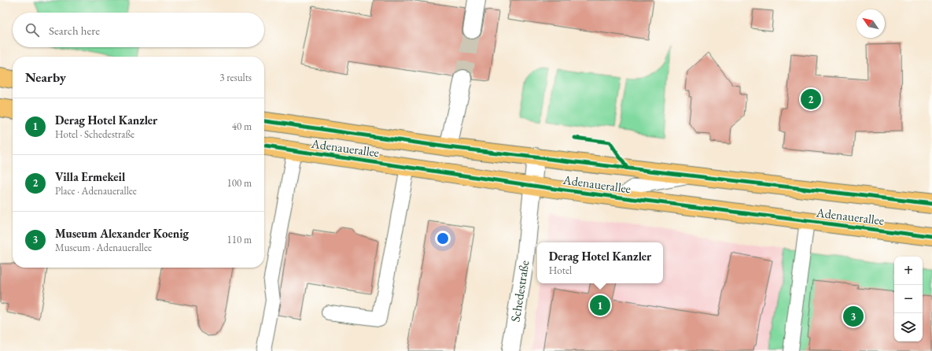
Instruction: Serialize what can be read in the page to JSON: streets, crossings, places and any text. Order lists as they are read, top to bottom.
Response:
{
  "streets": {
    "main road": ["Adenauerallee"],
    "street": ["Schedestraße"]
  },
  "crossings": [
    ["Adenauerallee", "Schedestraße"]
  ],
  "north": "top left",
  "page": {
    "search": "Search here",
    "heading": ["Nearby", "3 results"],
    "pins": ["2", "1", "3"],
    "list": [
      {
        "mark": "1",
        "name": "Derag Hotel Kanzler",
        "note": "Hotel · Schedestraße",
        "value": "40 m"
      },
      {
        "mark": "2",
        "name": "Villa Ermekeil",
        "note": "Place · Adenauerallee",
        "value": "100 m"
      },
      {
        "mark": "3",
        "name": "Museum Alexander Koenig",
        "note": "Museum · Adenauerallee",
        "value": "110 m"
      }
    ],
    "popup": ["Derag Hotel Kanzler", "Hotel"],
    "map_buttons": ["+", "−"]
  }
}
